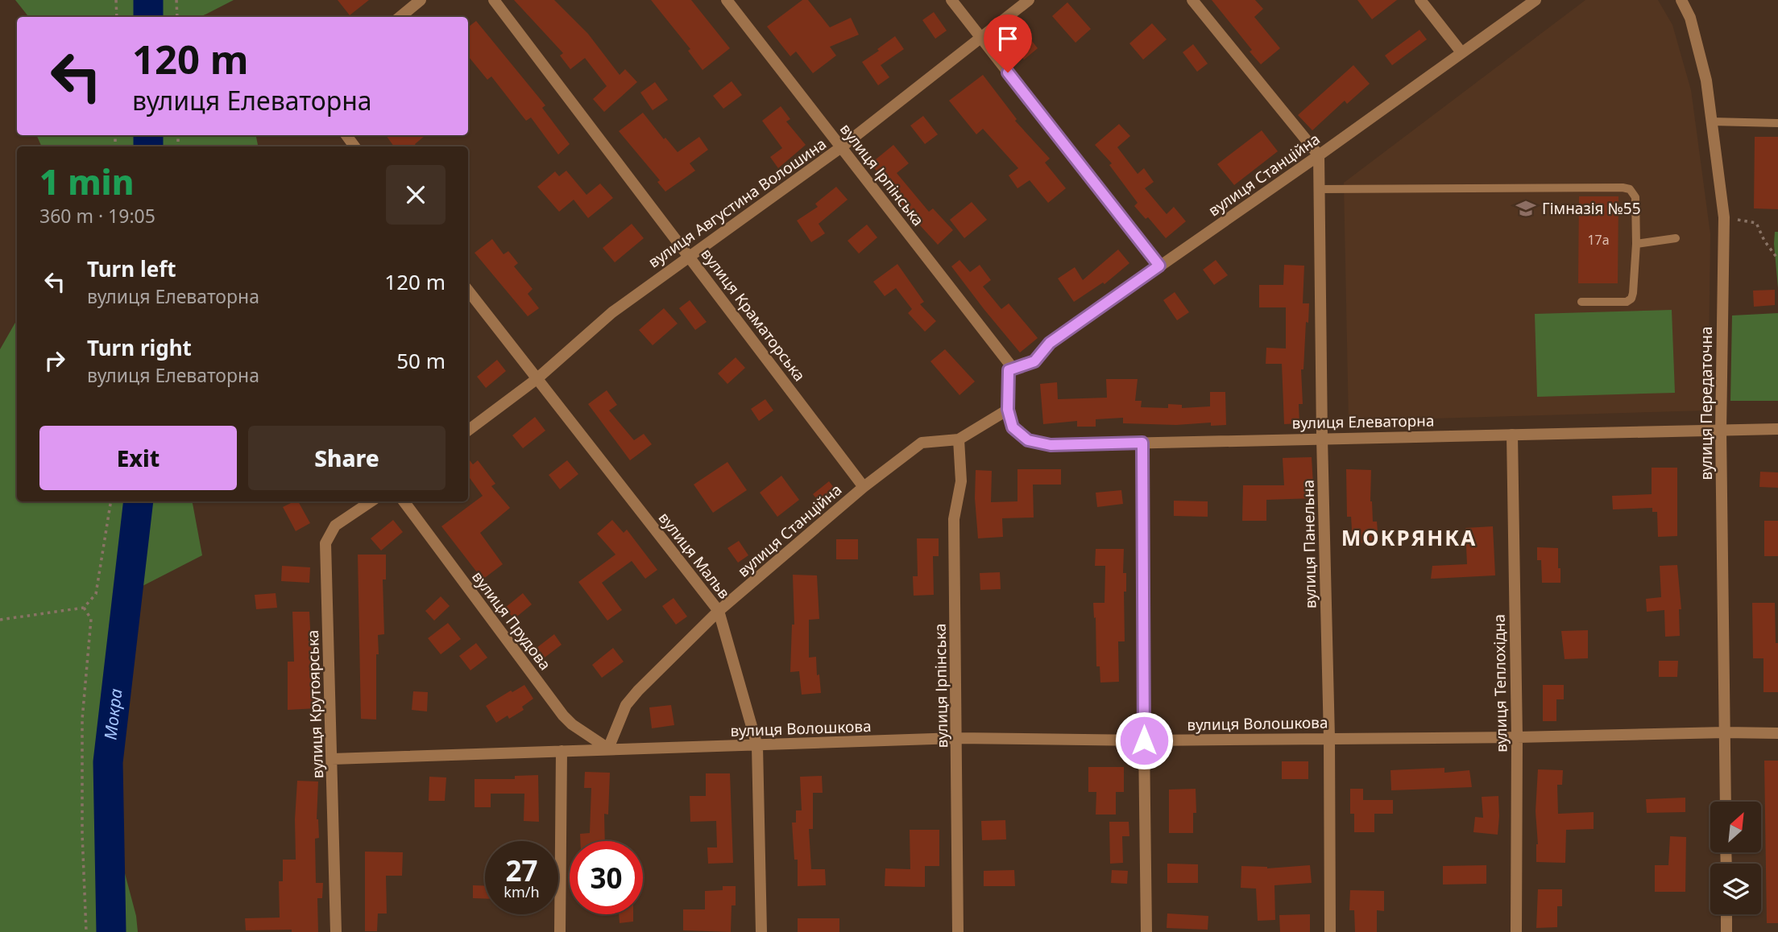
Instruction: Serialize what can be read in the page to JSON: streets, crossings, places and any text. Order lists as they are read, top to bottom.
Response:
{
  "streets": {
    "street": [
      "вулиця Ірпінська",
      "вулиця Станційна",
      "вулиця Августина Волошина",
      "вулиця Краматорська",
      "вулиця Передаточна",
      "вулиця Елеваторна",
      "вулиця Панельна",
      "вулиця Мальв",
      "вулиця Прудова",
      "вулиця Теплохідна",
      "вулиця Крутоярська",
      "вулиця Волошкова"
    ]
  },
  "crossings": [
    ["вулиця Ірпінська", "вулиця Станційна"],
    ["вулиця Ірпінська", "вулиця Августина Волошина"],
    ["вулиця Ірпінська", "вулиця Елеваторна"],
    ["вулиця Ірпінська", "вулиця Волошкова"],
    ["вулиця Станційна", "вулиця Краматорська"],
    ["вулиця Станційна", "вулиця Елеваторна"],
    ["вулиця Станційна", "вулиця Панельна"],
    ["вулиця Станційна", "вулиця Мальв"],
    ["вулиця Станційна", "вулиця Прудова"],
    ["вулиця Станційна", "вулиця Волошкова"],
    ["вулиця Августина Волошина", "вулиця Краматорська"],
    ["вулиця Августина Волошина", "вулиця Мальв"],
    ["вулиця Передаточна", "вулиця Елеваторна"],
    ["вулиця Передаточна", "вулиця Волошкова"],
    ["вулиця Елеваторна", "вулиця Панельна"],
    ["вулиця Елеваторна", "вулиця Теплохідна"],
    ["вулиця Панельна", "вулиця Волошкова"],
    ["вулиця Мальв", "вулиця Волошкова"],
    ["вулиця Прудова", "вулиця Волошкова"],
    ["вулиця Теплохідна", "вулиця Волошкова"],
    ["вулиця Крутоярська", "вулиця Волошкова"]
  ],
  "districts": ["МОКРЯНКА"],
  "water": ["Мокра"],
  "places": {
    "school or university": ["Гімназія №55"]
  },
  "house_numbers": ["17а"],
  "north": "top right",
  "page": {
    "turn": ["120 m", "вулиця Елеваторна"],
    "heading": ["1 min", "360 m · 19:05"],
    "list": [
      {
        "name": "Turn left",
        "note": "вулиця Елеваторна",
        "value": "120 m"
      },
      {
        "name": "Turn right",
        "note": "вулиця Елеваторна",
        "value": "50 m"
      }
    ],
    "buttons": ["Exit", "Share"],
    "speed": "27 km/h",
    "limit": "30"
  }
}
